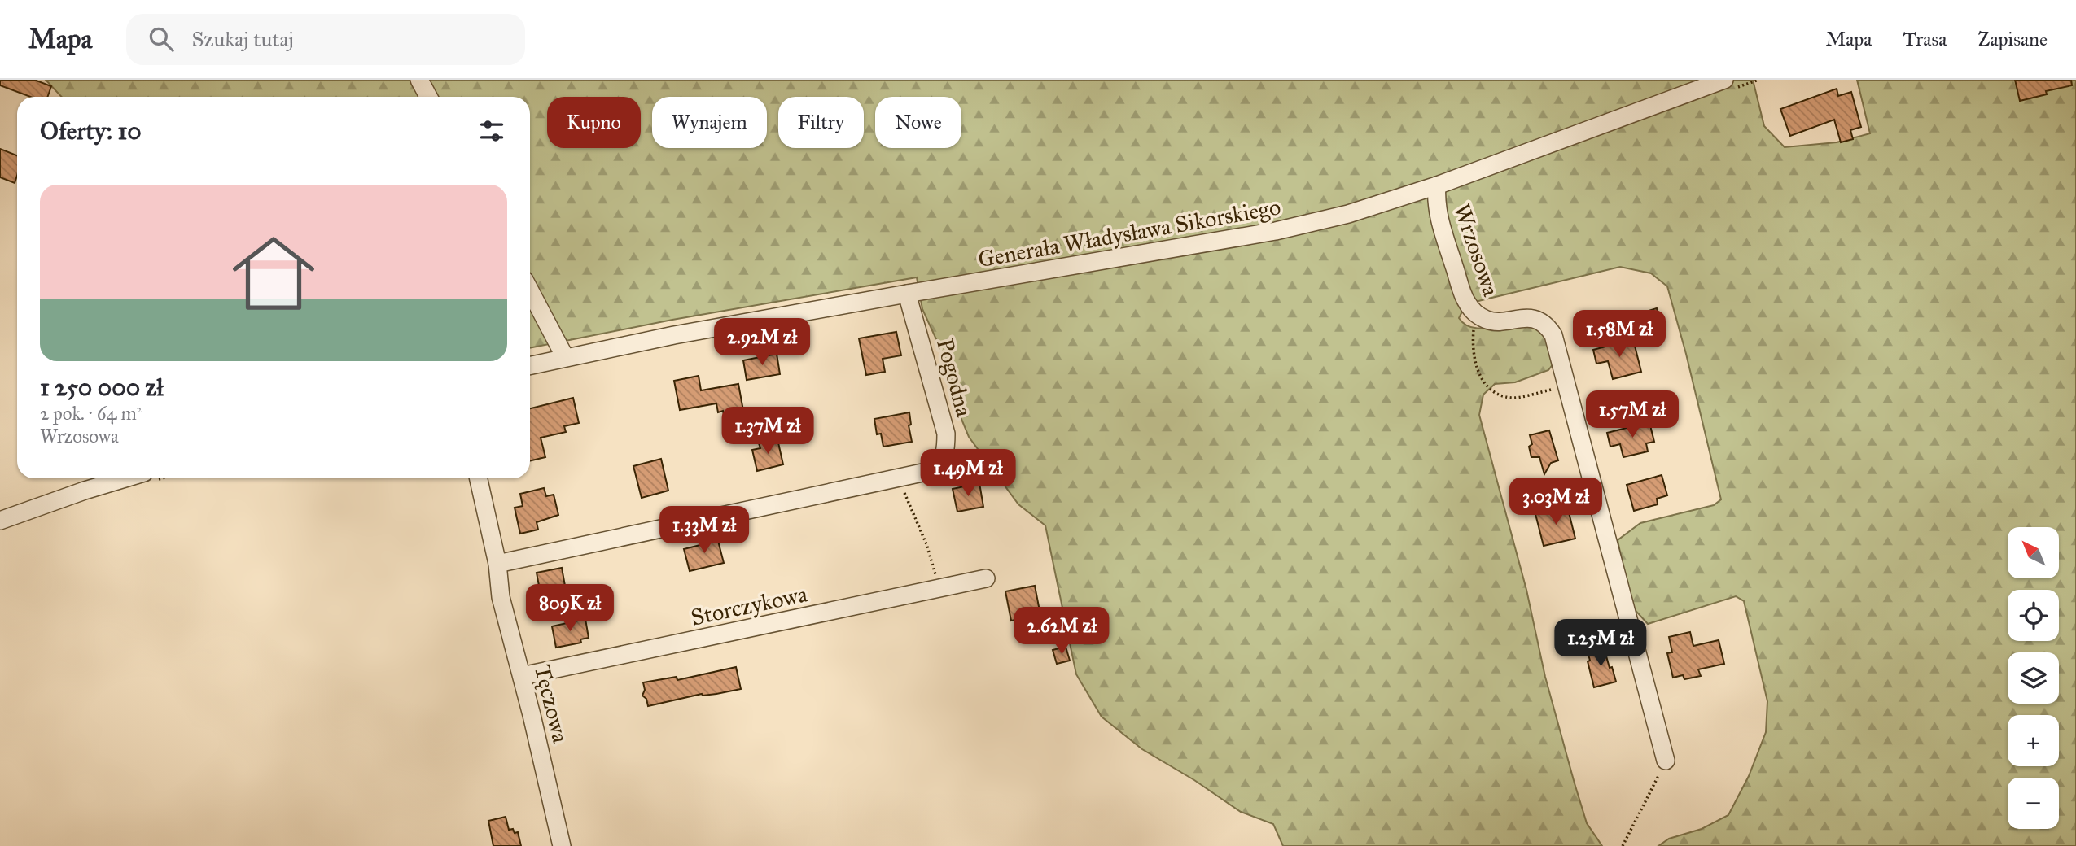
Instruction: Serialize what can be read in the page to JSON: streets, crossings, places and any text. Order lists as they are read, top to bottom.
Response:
{
  "streets": {
    "street": [
      "Generała Władysława Sikorskiego",
      "Wrzosowa",
      "Pogodna",
      "Storczykowa",
      "Tęczowa"
    ]
  },
  "crossings": [
    ["Generała Władysława Sikorskiego", "Wrzosowa"],
    ["Generała Władysława Sikorskiego", "Pogodna"],
    ["Pogodna", "Tęczowa"],
    ["Storczykowa", "Tęczowa"]
  ],
  "north": "top left",
  "page": {
    "header": "Mapa",
    "search": "Szukaj tutaj",
    "nav": ["Mapa", "Trasa", "Zapisane"],
    "chip": [
      "Kupno",
      "Wynajem",
      "Filtry",
      "Nowe"
    ],
    "heading": "Oferty: 10",
    "list": [
      {
        "name": "1 250 000 zł",
        "note": "2 pok. · 64 m² · Wrzosowa"
      }
    ],
    "price": [
      "1.58M zł",
      "2.92M zł",
      "1.57M zł",
      "1.37M zł",
      "1.49M zł",
      "3.03M zł",
      "1.33M zł",
      "809K zł",
      "2.62M zł",
      "1.25M zł"
    ],
    "map_buttons": ["+", "−"]
  }
}
